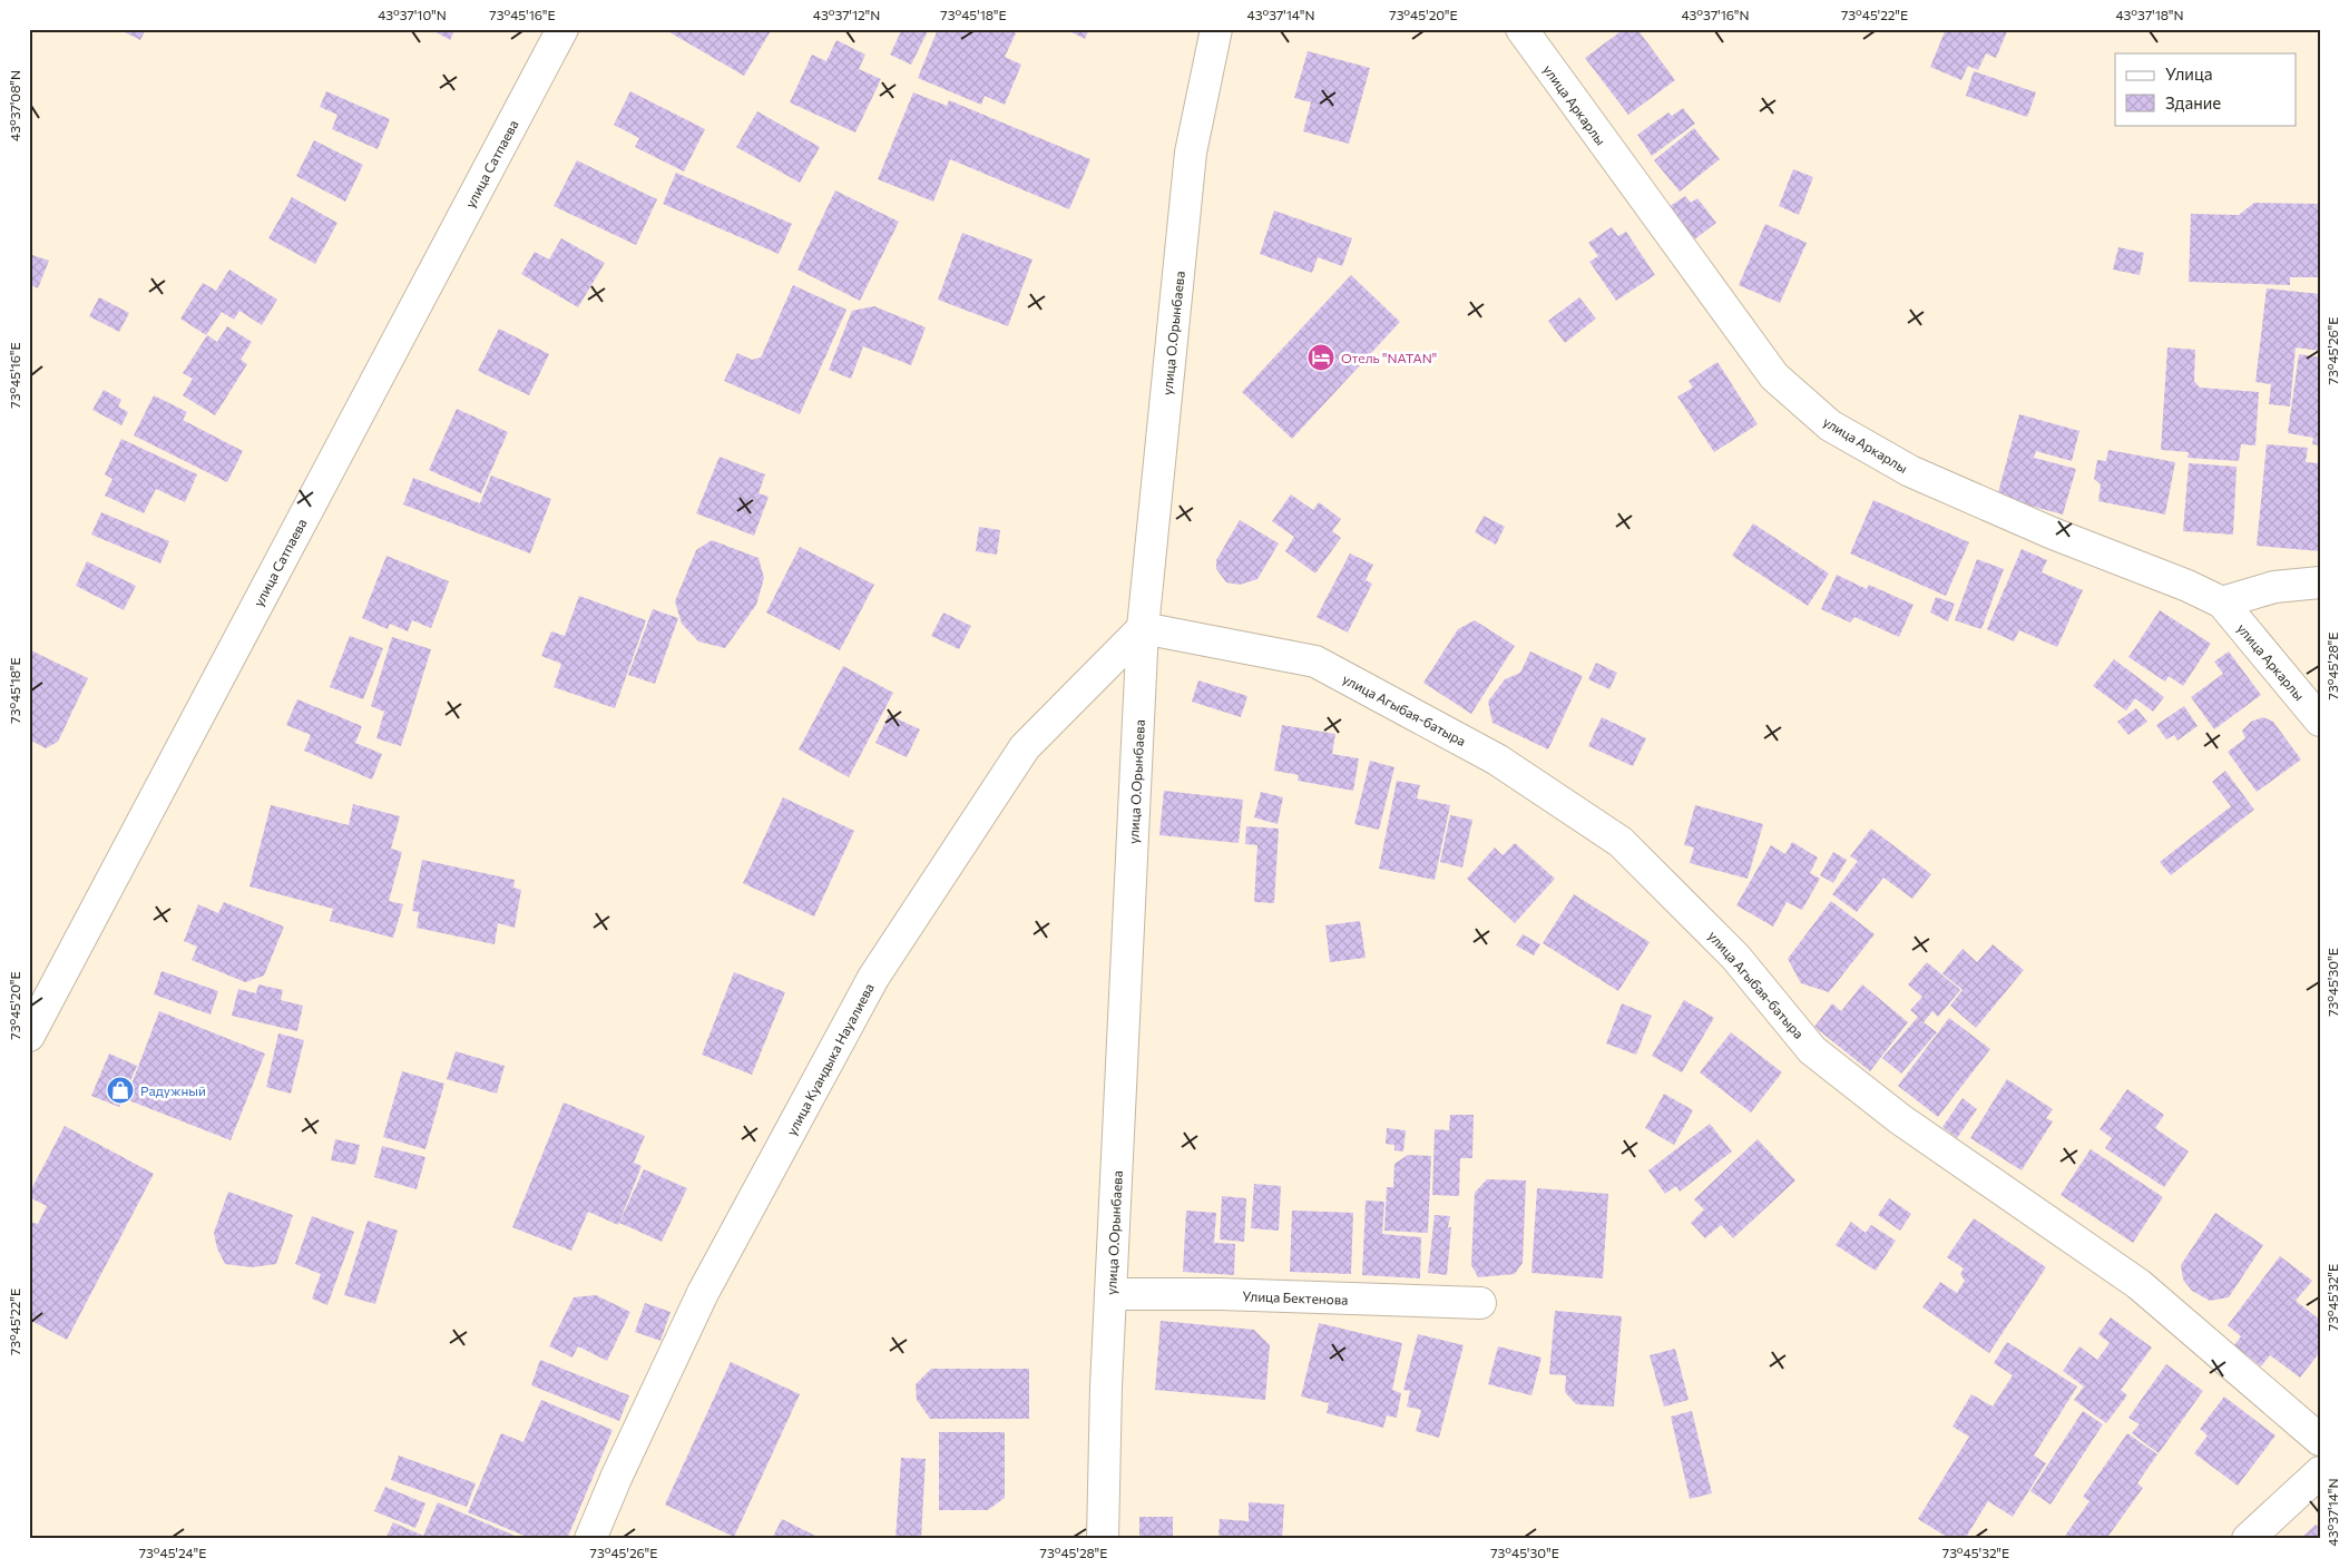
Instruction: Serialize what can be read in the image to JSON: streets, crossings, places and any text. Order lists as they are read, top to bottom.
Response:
{
  "streets": {
    "street": [
      "улица Аркарлы",
      "улица Сатпаева",
      "улица О.Орынбаева",
      "улица Агыбая-батыра",
      "улица Куандыка Науалиева",
      "Улица Бектенова"
    ]
  },
  "crossings": [
    ["улица О.Орынбаева", "улица Агыбая-батыра"],
    ["улица О.Орынбаева", "улица Куандыка Науалиева"],
    ["улица О.Орынбаева", "Улица Бектенова"],
    ["улица Агыбая-батыра", "улица Куандыка Науалиева"]
  ],
  "places": {
    "hotel": ["Отель \"NATAN\""],
    "shop": ["Радужный"]
  },
  "legend": ["Улица", "Здание"],
  "coordinates": [
    "43°37'10\"N",
    "73°45'16\"E",
    "43°37'12\"N",
    "73°45'18\"E",
    "43°37'14\"N",
    "73°45'20\"E",
    "43°37'16\"N",
    "73°45'22\"E",
    "43°37'18\"N",
    "43°37'08\"N",
    "73°45'26\"E",
    "73°45'28\"E",
    "73°45'30\"E",
    "73°45'32\"E",
    "73°45'24\"E"
  ]
}
